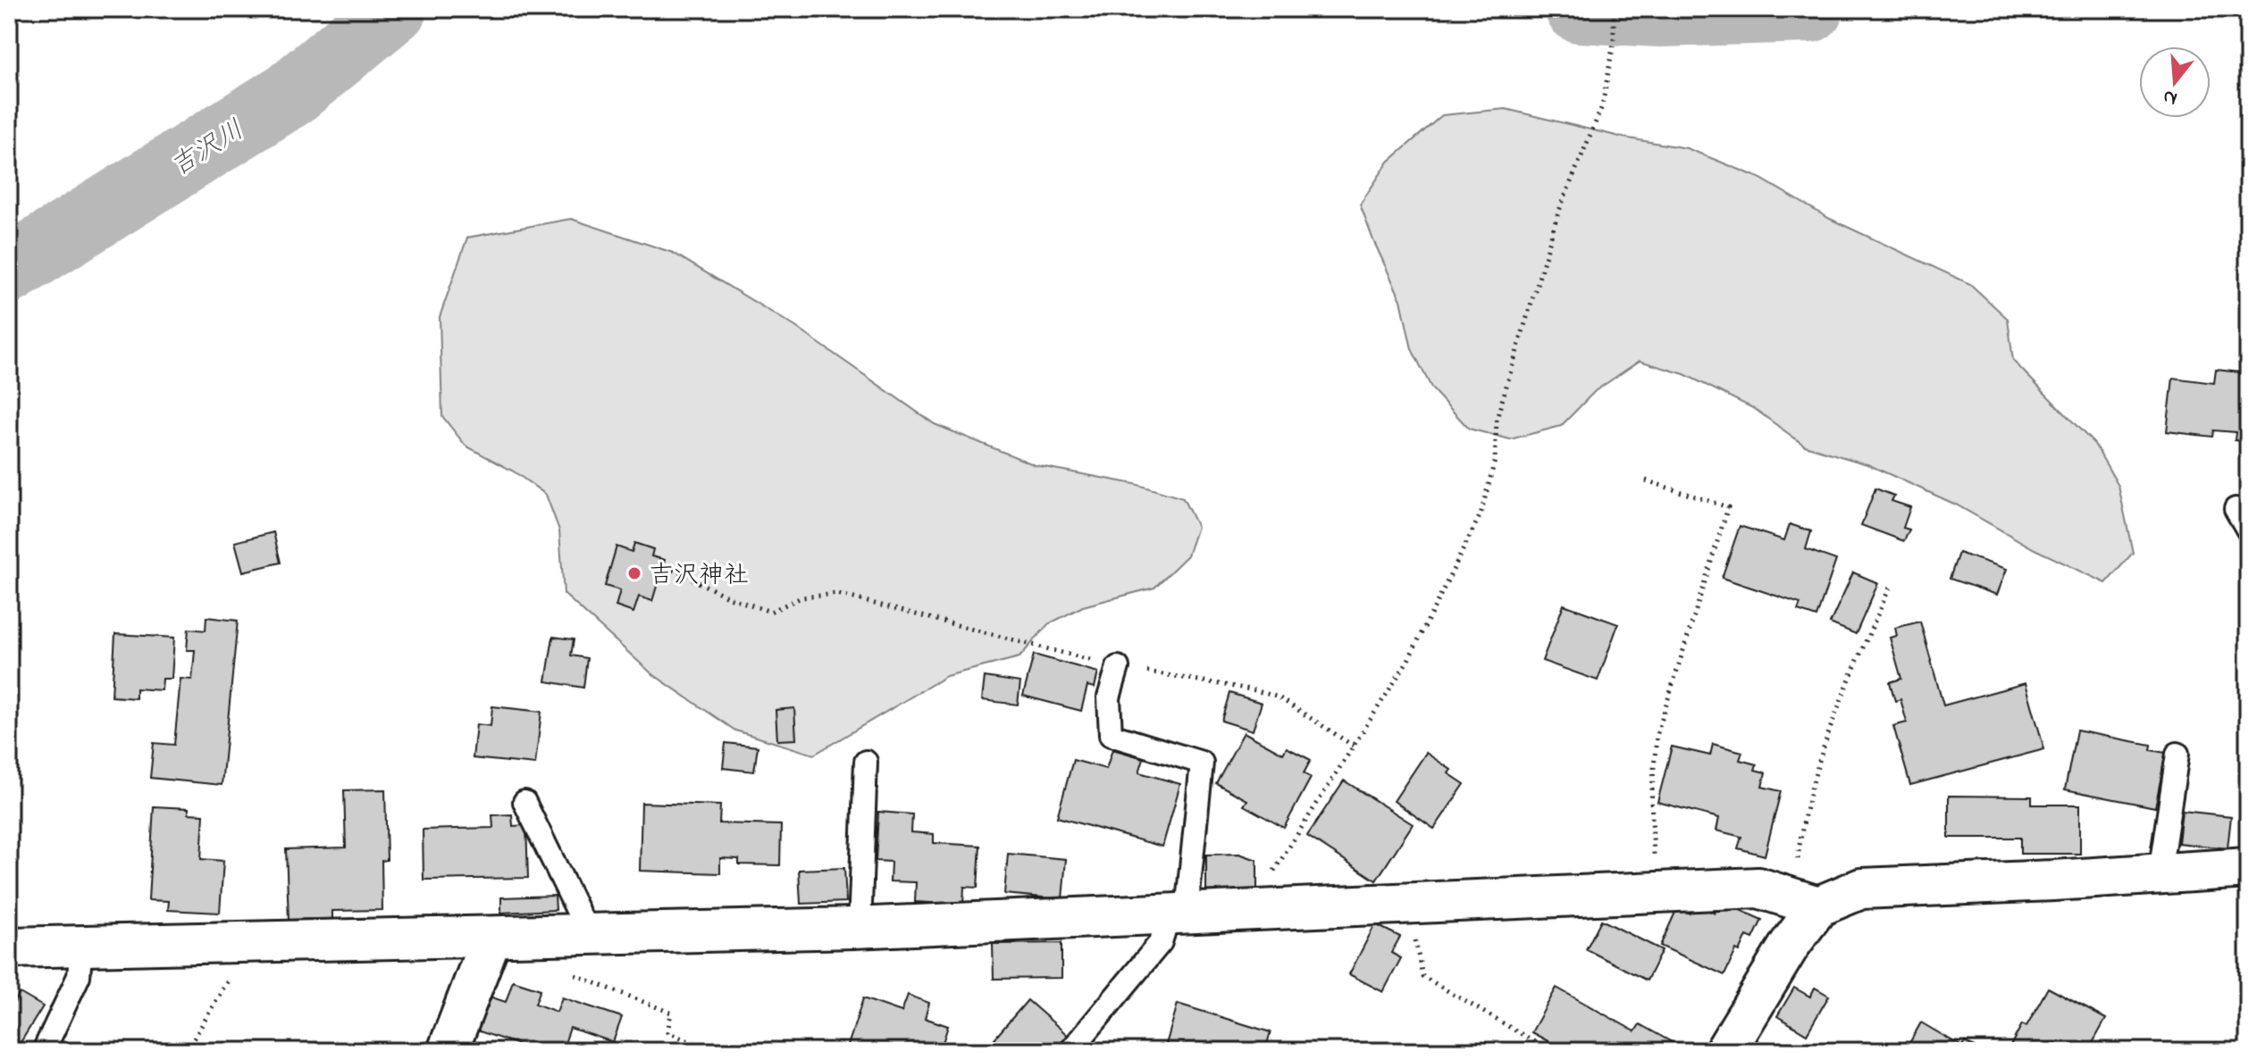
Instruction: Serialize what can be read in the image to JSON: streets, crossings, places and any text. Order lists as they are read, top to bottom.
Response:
{
  "water": ["吉沢川"],
  "places": ["吉沢神社"],
  "north": "bottom"
}
